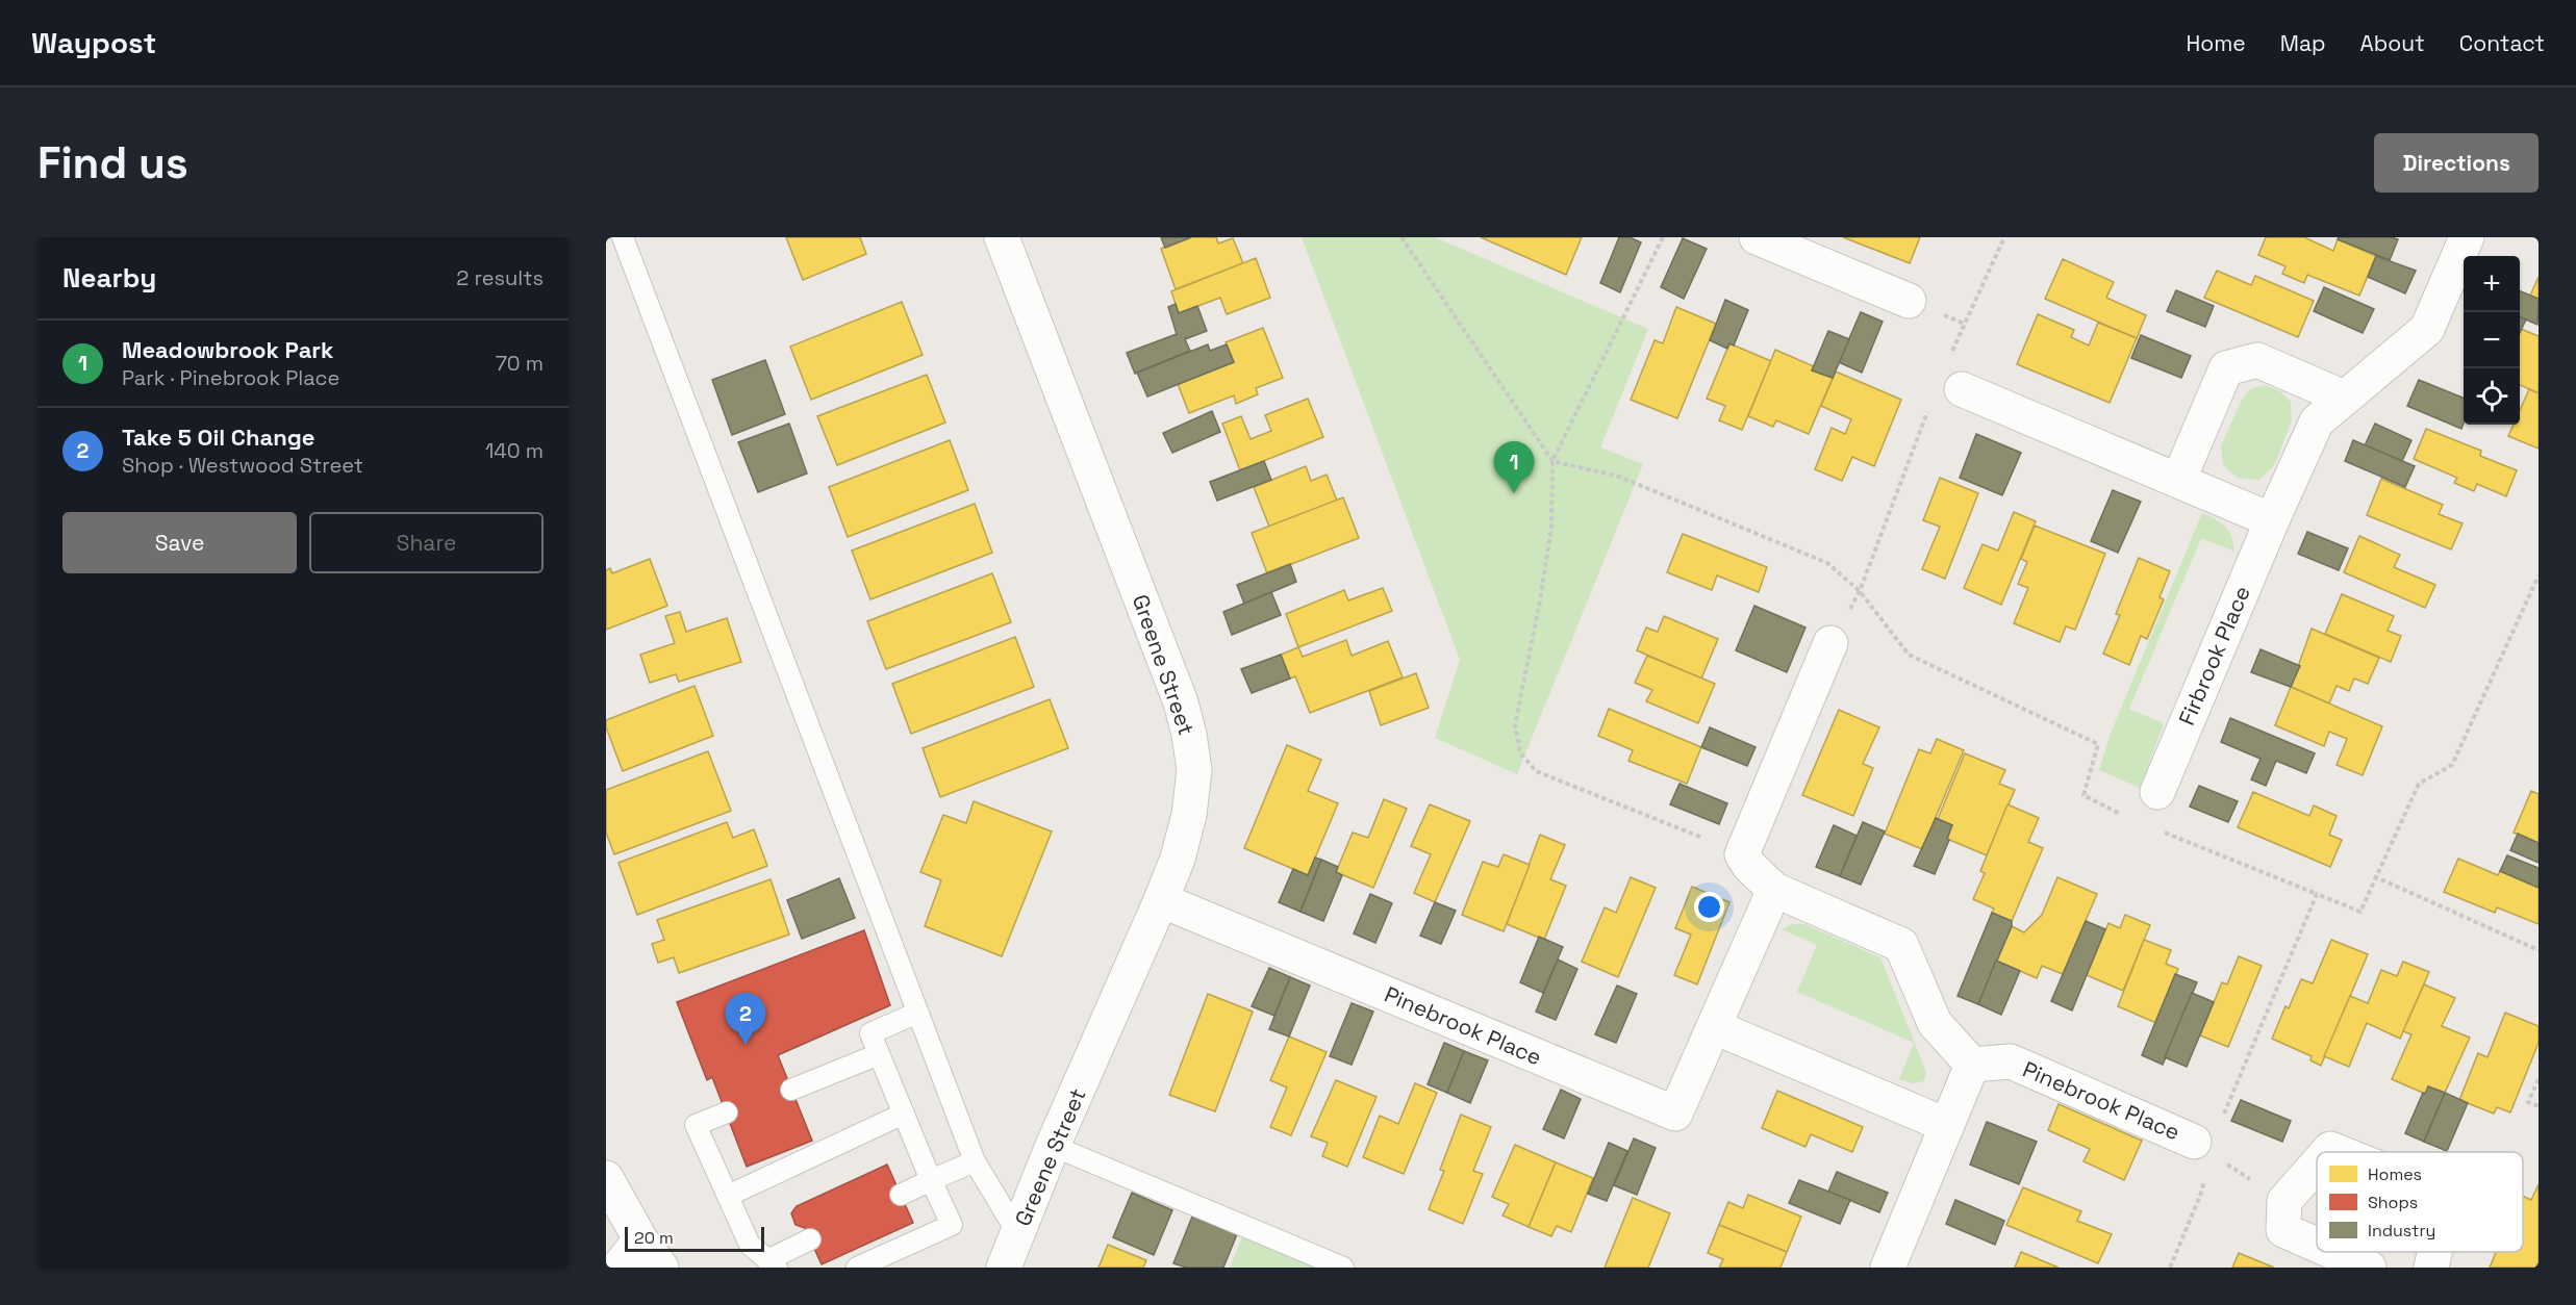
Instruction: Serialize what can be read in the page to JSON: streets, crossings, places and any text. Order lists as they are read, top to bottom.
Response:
{
  "streets": {
    "street": ["Firbrook Place", "Greene Street", "Pinebrook Place"]
  },
  "crossings": [
    ["Greene Street", "Pinebrook Place"]
  ],
  "legend": ["Homes", "Shops", "Industry"],
  "scale_bar": "20 m",
  "page": {
    "header": "Waypost",
    "nav": [
      "Home",
      "Map",
      "About",
      "Contact"
    ],
    "buttons": [
      "Directions",
      ["Save", "Share"]
    ],
    "title": "Find us",
    "heading": ["Nearby", "2 results"],
    "map_buttons": ["+", "−"],
    "list": [
      {
        "mark": "1",
        "name": "Meadowbrook Park",
        "note": "Park · Pinebrook Place",
        "value": "70 m"
      },
      {
        "mark": "2",
        "name": "Take 5 Oil Change",
        "note": "Shop · Westwood Street",
        "value": "140 m"
      }
    ],
    "pins": ["1", "2"],
    "scale": "20 m"
  }
}
